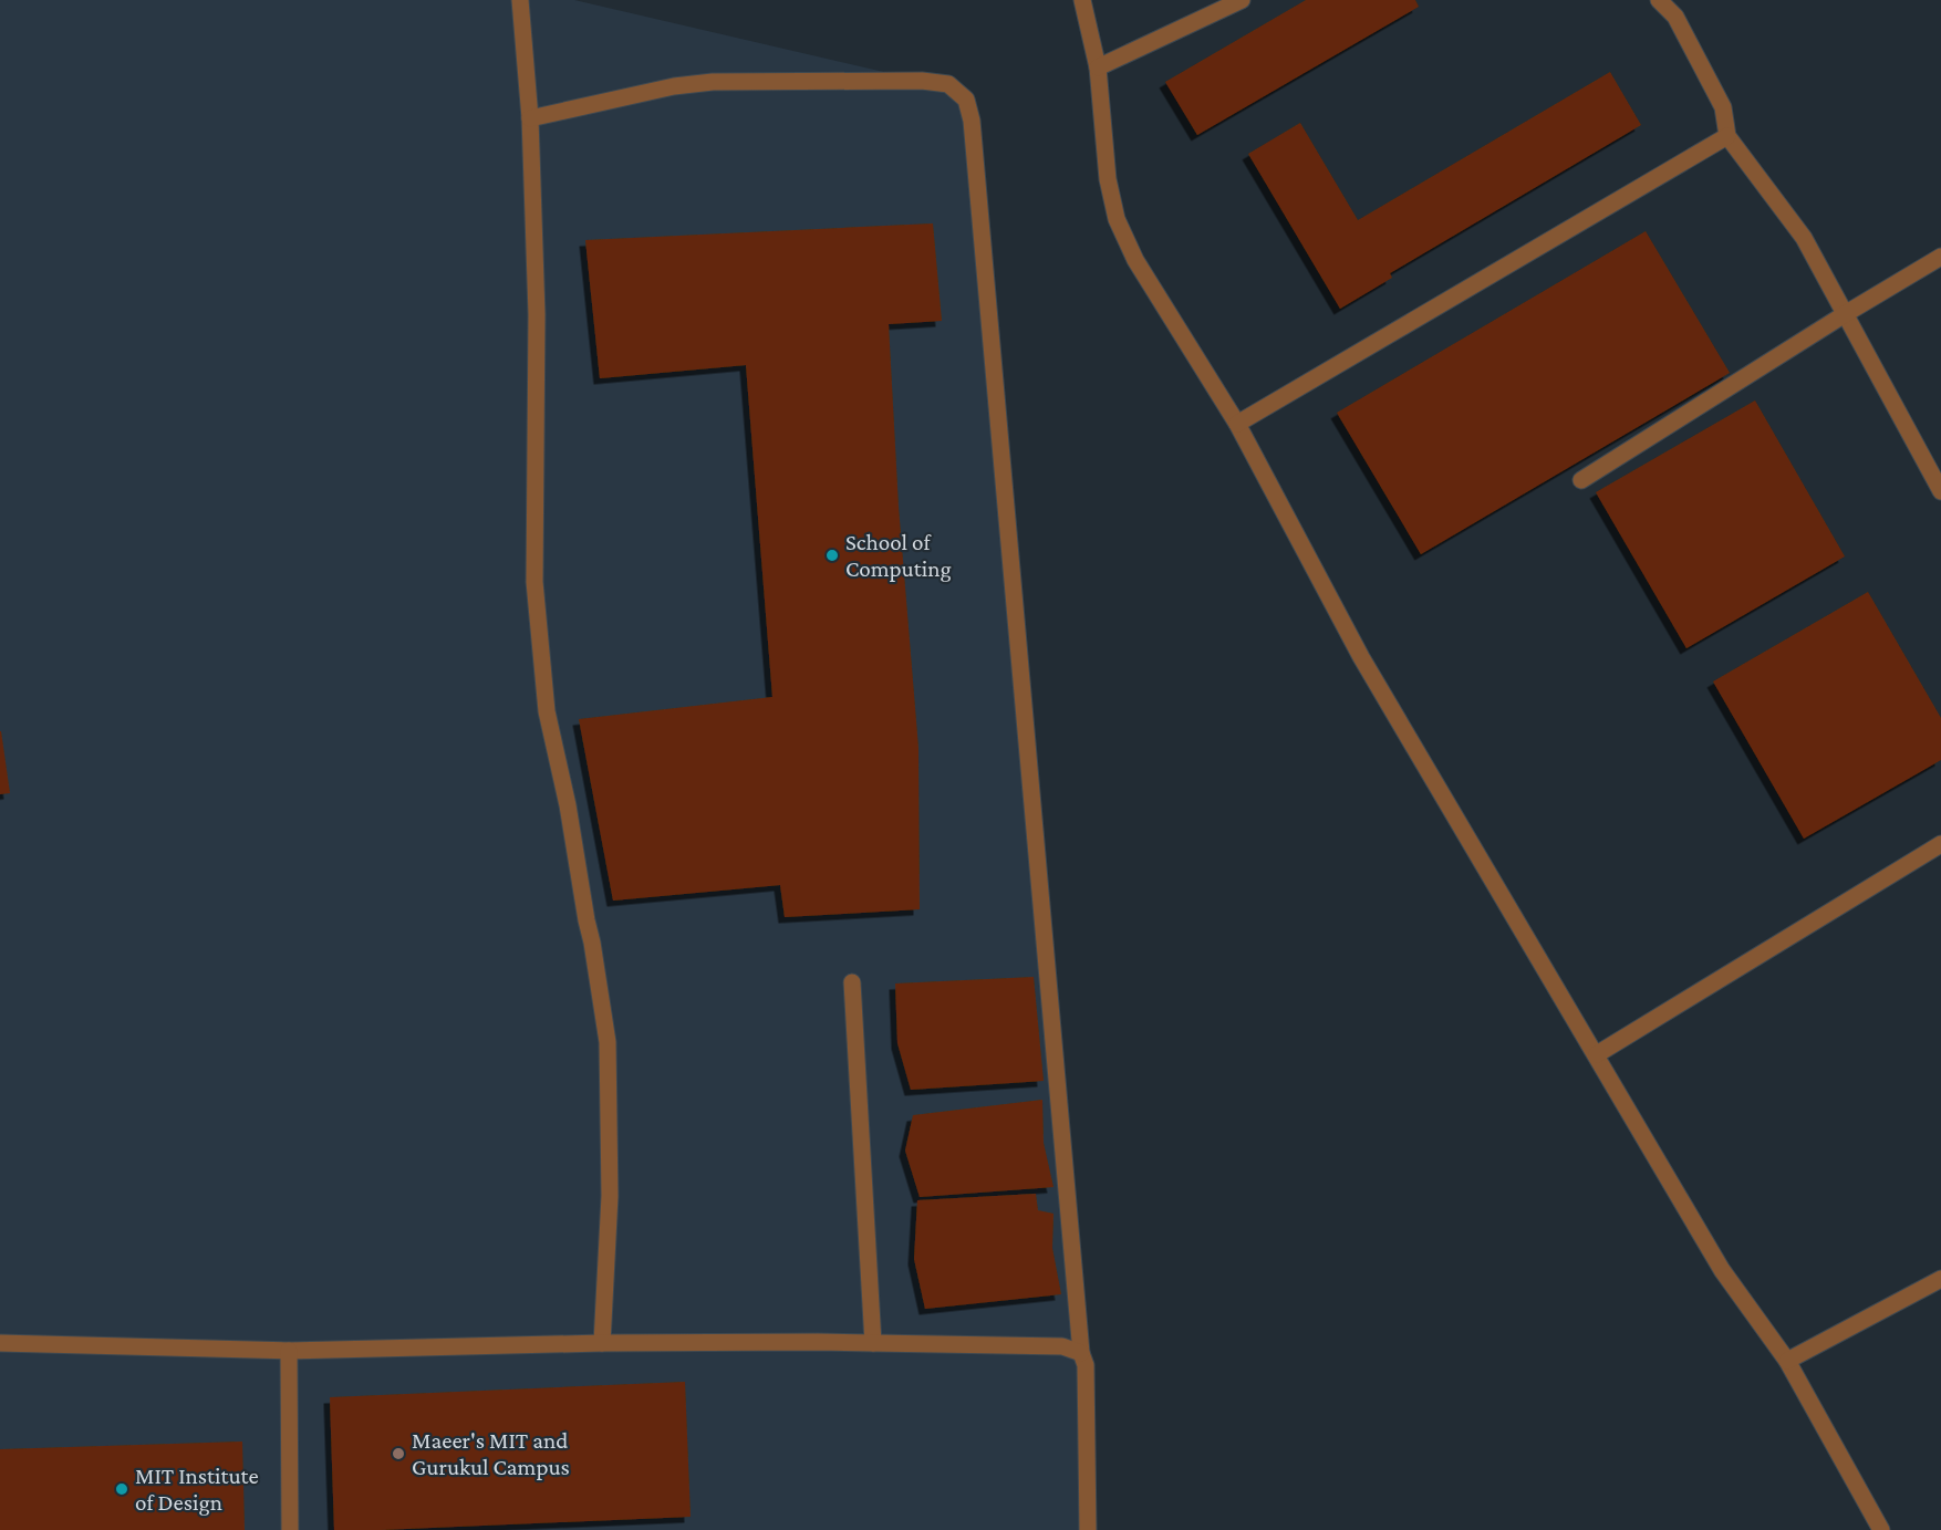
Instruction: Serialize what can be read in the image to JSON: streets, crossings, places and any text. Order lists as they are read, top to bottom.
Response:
{
  "places": ["School of Computing", "Maeer's MIT and Gurukul Campus", "MIT Institute of Design"]
}
